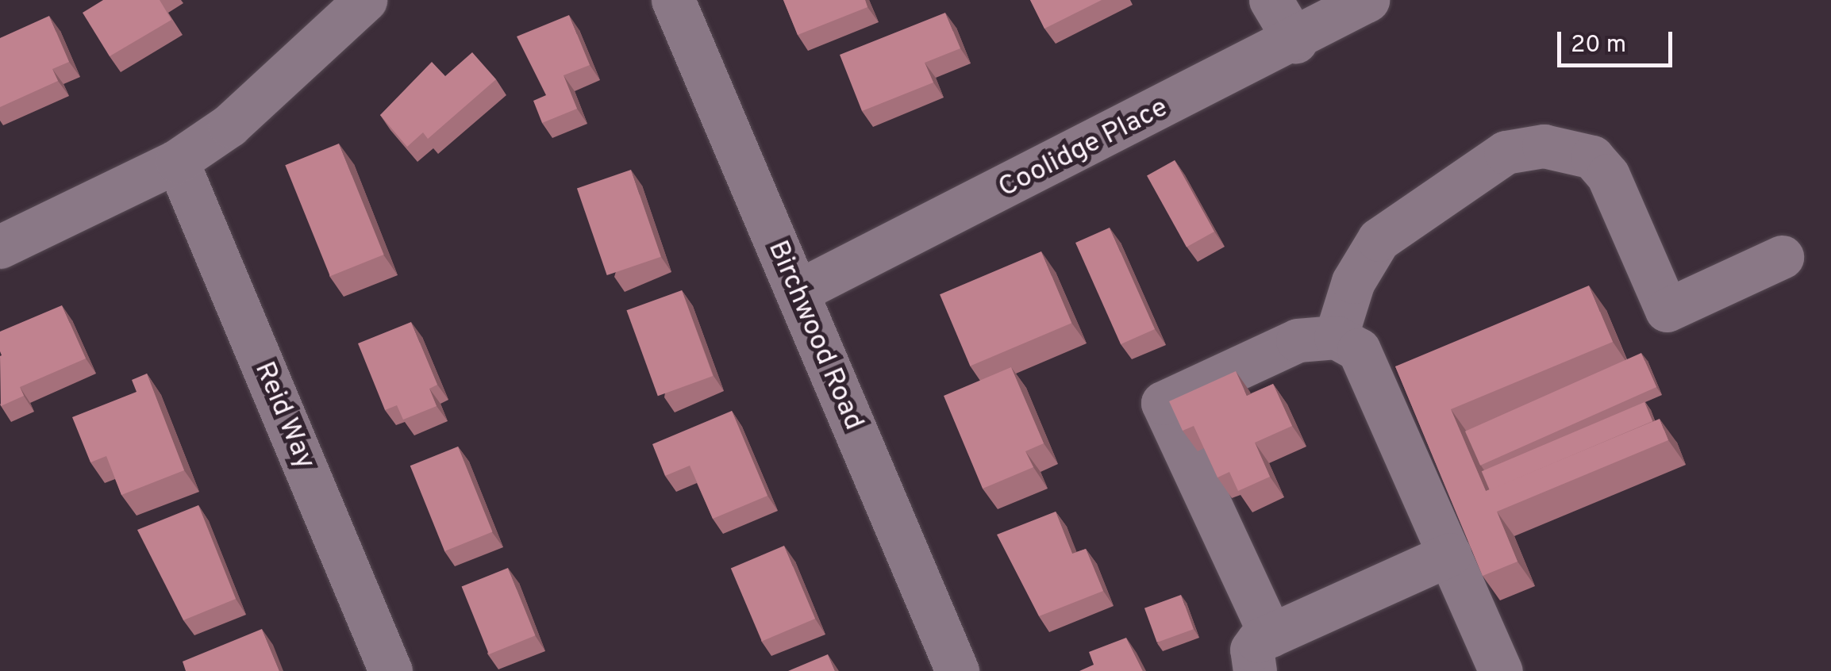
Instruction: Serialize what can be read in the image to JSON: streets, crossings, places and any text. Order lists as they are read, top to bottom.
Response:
{
  "streets": {
    "street": ["Coolidge Place", "Birchwood Road", "Reid Way"]
  },
  "crossings": [
    ["Coolidge Place", "Birchwood Road"]
  ],
  "scale_bar": "20 m"
}
